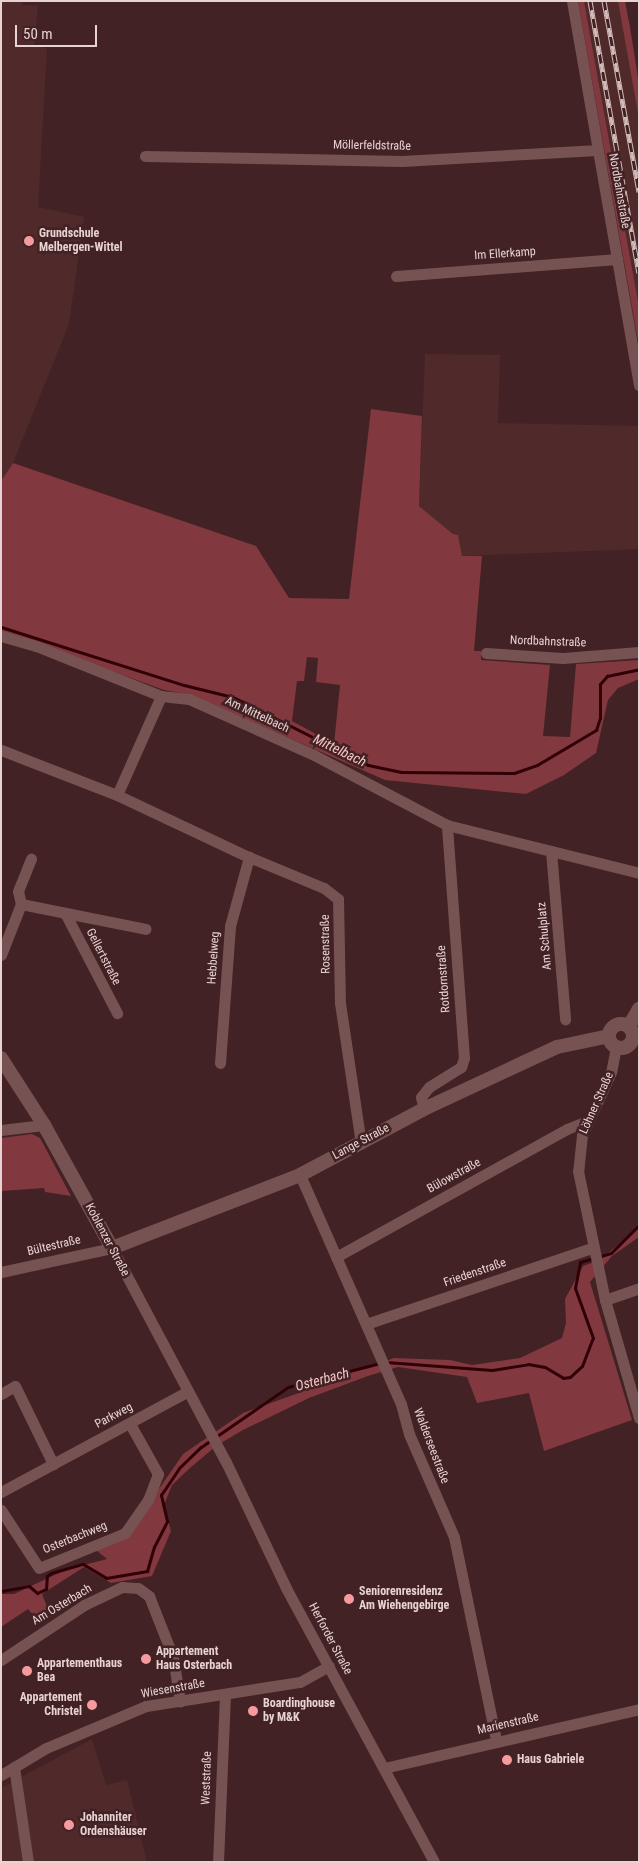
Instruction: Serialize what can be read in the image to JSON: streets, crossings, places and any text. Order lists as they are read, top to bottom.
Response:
{
  "streets": {
    "street": [
      "Möllerfeldstraße",
      "Nordbahnstraße",
      "Im Ellerkamp",
      "Am Mittelbach",
      "Am Schulplatz",
      "Rosenstraße",
      "Gellertstraße",
      "Hebbelweg",
      "Rotdornstraße",
      "Löhner Straße",
      "Lange Straße",
      "Bülowstraße",
      "Koblenzer Straße",
      "Bültestraße",
      "Friedenstraße",
      "Parkweg",
      "Walderseestraße",
      "Osterbachweg",
      "Am Osterbach",
      "Herforder Straße",
      "Wiesenstraße",
      "Marienstraße",
      "Weststraße"
    ]
  },
  "crossings": [
    ["Möllerfeldstraße", "Nordbahnstraße"],
    ["Nordbahnstraße", "Im Ellerkamp"],
    ["Am Mittelbach", "Am Schulplatz"],
    ["Am Mittelbach", "Rotdornstraße"],
    ["Rosenstraße", "Hebbelweg"],
    ["Rosenstraße", "Lange Straße"],
    ["Rotdornstraße", "Lange Straße"],
    ["Löhner Straße", "Lange Straße"],
    ["Löhner Straße", "Bülowstraße"],
    ["Löhner Straße", "Friedenstraße"],
    ["Lange Straße", "Koblenzer Straße"],
    ["Lange Straße", "Bültestraße"],
    ["Lange Straße", "Walderseestraße"],
    ["Bülowstraße", "Walderseestraße"],
    ["Koblenzer Straße", "Bültestraße"],
    ["Koblenzer Straße", "Parkweg"],
    ["Koblenzer Straße", "Herforder Straße"],
    ["Friedenstraße", "Walderseestraße"],
    ["Parkweg", "Osterbachweg"],
    ["Walderseestraße", "Marienstraße"],
    ["Am Osterbach", "Wiesenstraße"],
    ["Herforder Straße", "Wiesenstraße"],
    ["Herforder Straße", "Marienstraße"],
    ["Wiesenstraße", "Weststraße"]
  ],
  "water": ["Mittelbach", "Osterbach"],
  "places": [
    "Grundschule Melbergen-Wittel",
    "Seniorenresidenz Am Wiehengebirge",
    "Appartement Haus Osterbach",
    "Appartementhaus Bea",
    "Appartement Christel",
    "Boardinghouse by M&K",
    "Haus Gabriele",
    "Johanniter Ordenshäuser"
  ],
  "scale_bar": "50 m"
}
